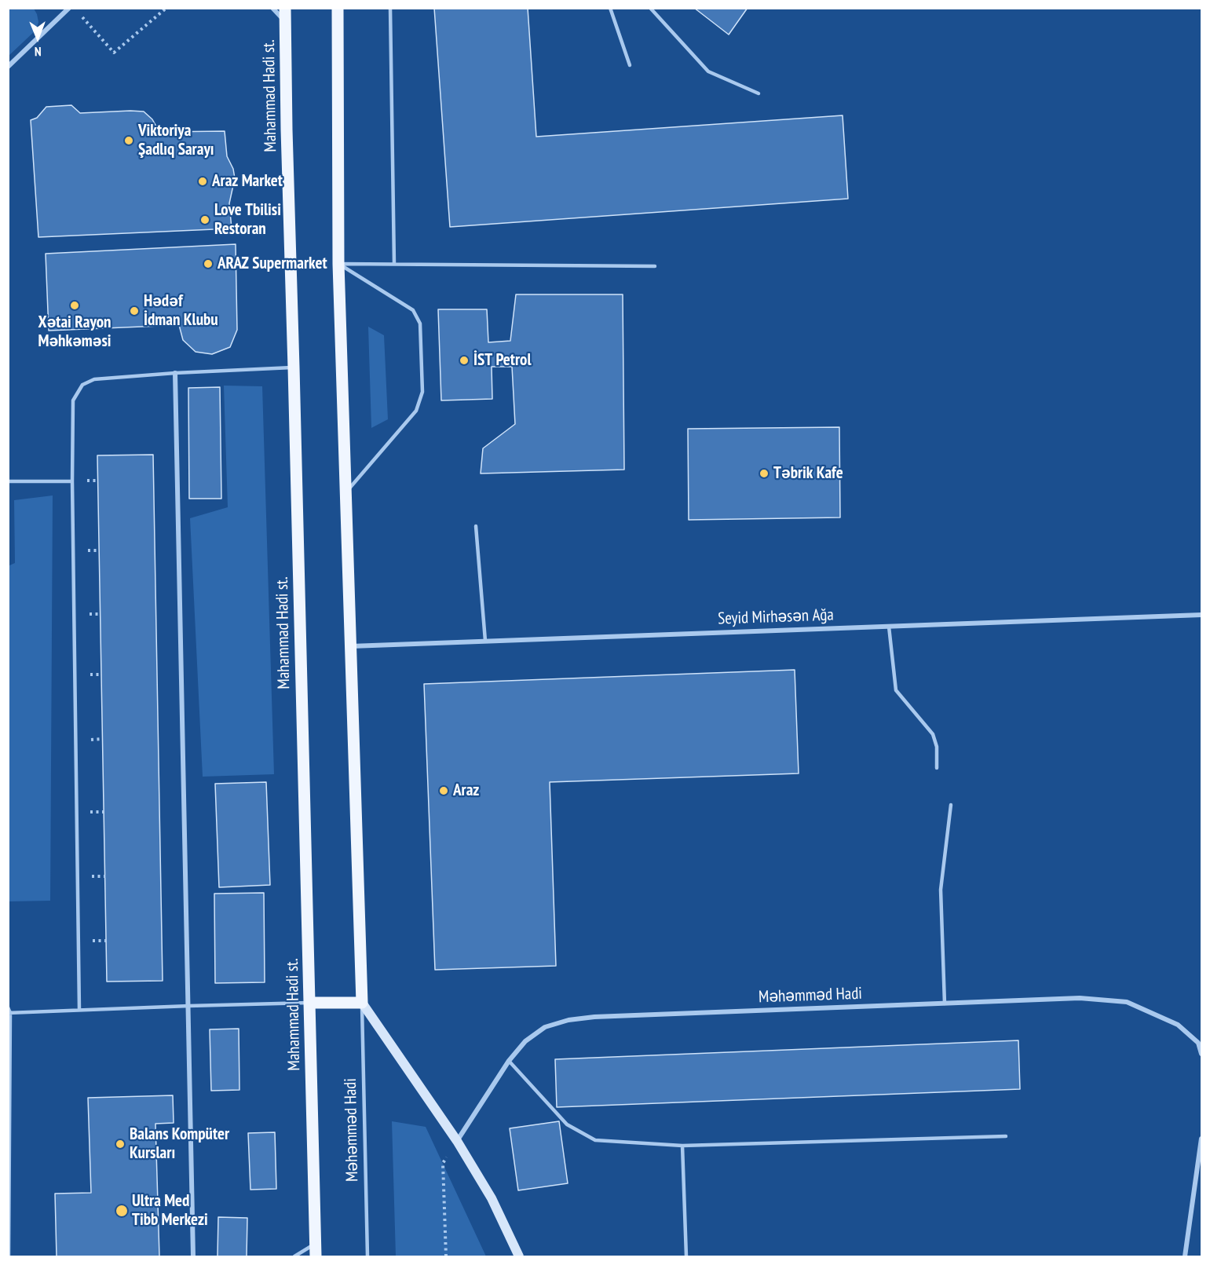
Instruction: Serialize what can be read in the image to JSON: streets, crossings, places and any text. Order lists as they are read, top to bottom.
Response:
{
  "streets": {
    "main road": ["Mahammad Hadi st."],
    "street": ["Seyid Mirhəsən Ağa", "Məhəmməd Hadi"]
  },
  "places": [
    "Viktoriya Şadlıq Sarayı",
    "Araz Market",
    "Love Tbilisi Restoran",
    "ARAZ Supermarket",
    "Xətai Rayon Məhkəməsi",
    "Hədəf İdman Klubu",
    "İST Petrol",
    "Təbrik Kafe",
    "Araz",
    "Balans Kompüter Kursları",
    "Ultra Med Tibb Merkezi"
  ],
  "north": "bottom"
}
